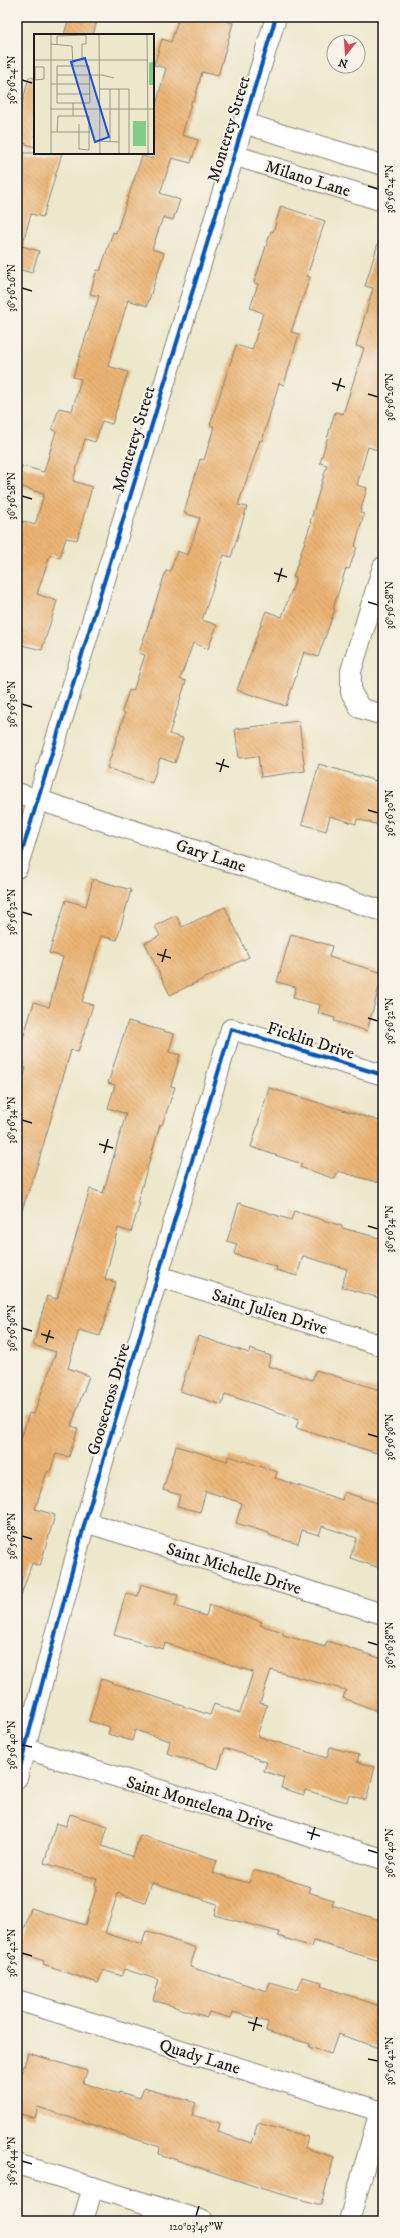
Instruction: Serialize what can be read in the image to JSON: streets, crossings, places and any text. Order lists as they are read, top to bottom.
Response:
{
  "streets": {
    "street": [
      "Monterey Street",
      "Milano Lane",
      "Gary Lane",
      "Ficklin Drive",
      "Saint Julien Drive",
      "Goosecross Drive",
      "Saint Michelle Drive",
      "Saint Montelena Drive",
      "Quady Lane"
    ]
  },
  "crossings": [
    ["Monterey Street", "Milano Lane"],
    ["Monterey Street", "Gary Lane"],
    ["Ficklin Drive", "Goosecross Drive"],
    ["Saint Julien Drive", "Goosecross Drive"],
    ["Goosecross Drive", "Saint Michelle Drive"],
    ["Goosecross Drive", "Saint Montelena Drive"]
  ],
  "north": "bottom",
  "coordinates": [
    "36°56'24\"N",
    "36°56'26\"N",
    "36°56'28\"N",
    "36°56'30\"N",
    "36°56'32\"N",
    "36°56'34\"N",
    "36°56'36\"N",
    "36°56'38\"N",
    "36°56'40\"N",
    "36°56'42\"N",
    "36°56'44\"N",
    "120°03'45\"W"
  ]
}
